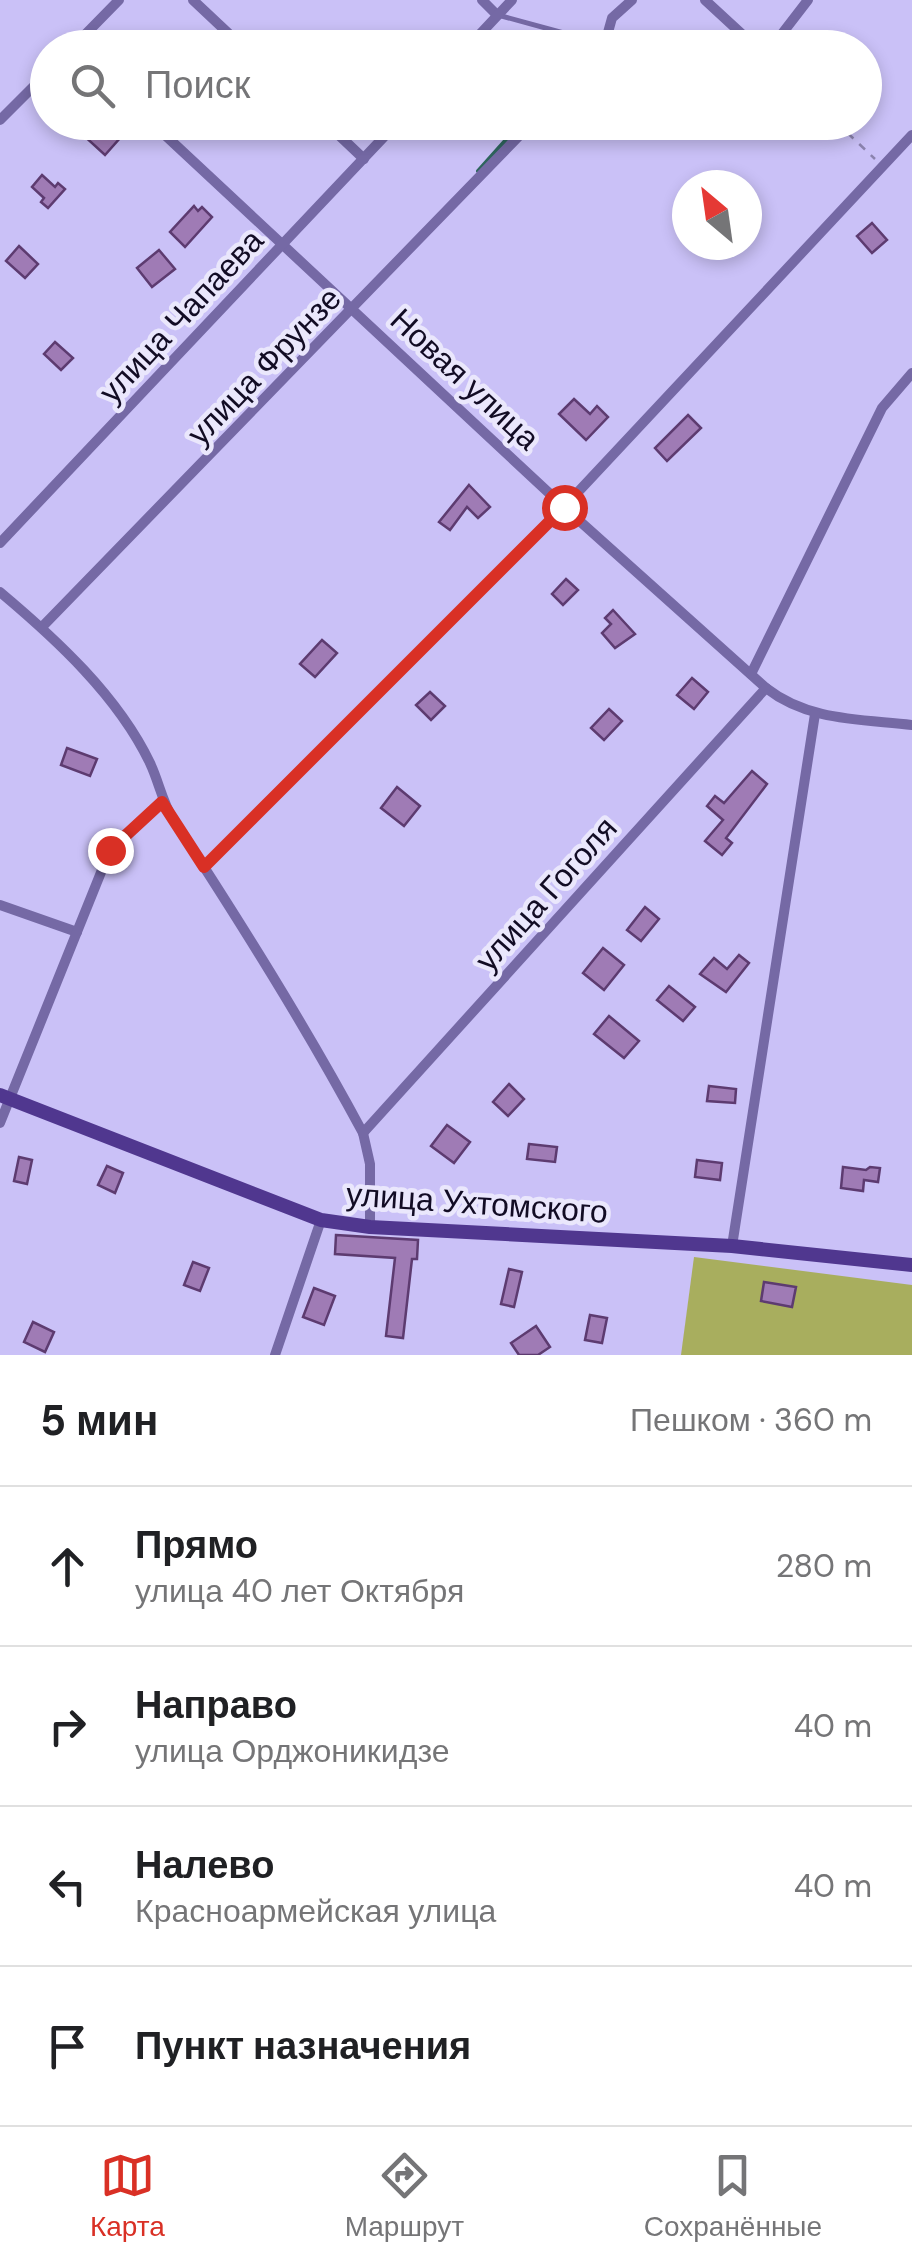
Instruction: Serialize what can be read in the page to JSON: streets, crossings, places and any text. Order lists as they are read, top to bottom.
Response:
{
  "streets": {
    "main road": ["улица Ухтомского"],
    "street": [
      "улица Чапаева",
      "улица Фрунзе",
      "Новая улица",
      "улица Гоголя"
    ]
  },
  "crossings": [
    ["улица Чапаева", "Новая улица"],
    ["улица Фрунзе", "Новая улица"],
    ["Новая улица", "улица Гоголя"]
  ],
  "north": "top left",
  "page": {
    "search": "Поиск",
    "heading": ["5 мин", "Пешком · 360 m"],
    "list": [
      ["Прямо", "улица 40 лет Октября", "280 m"],
      ["Направо", "улица Орджоникидзе", "40 m"],
      ["Налево", "Красноармейская улица", "40 m"],
      "Пункт назначения"
    ],
    "nav": ["Карта", "Маршрут", "Сохранённые"]
  }
}
